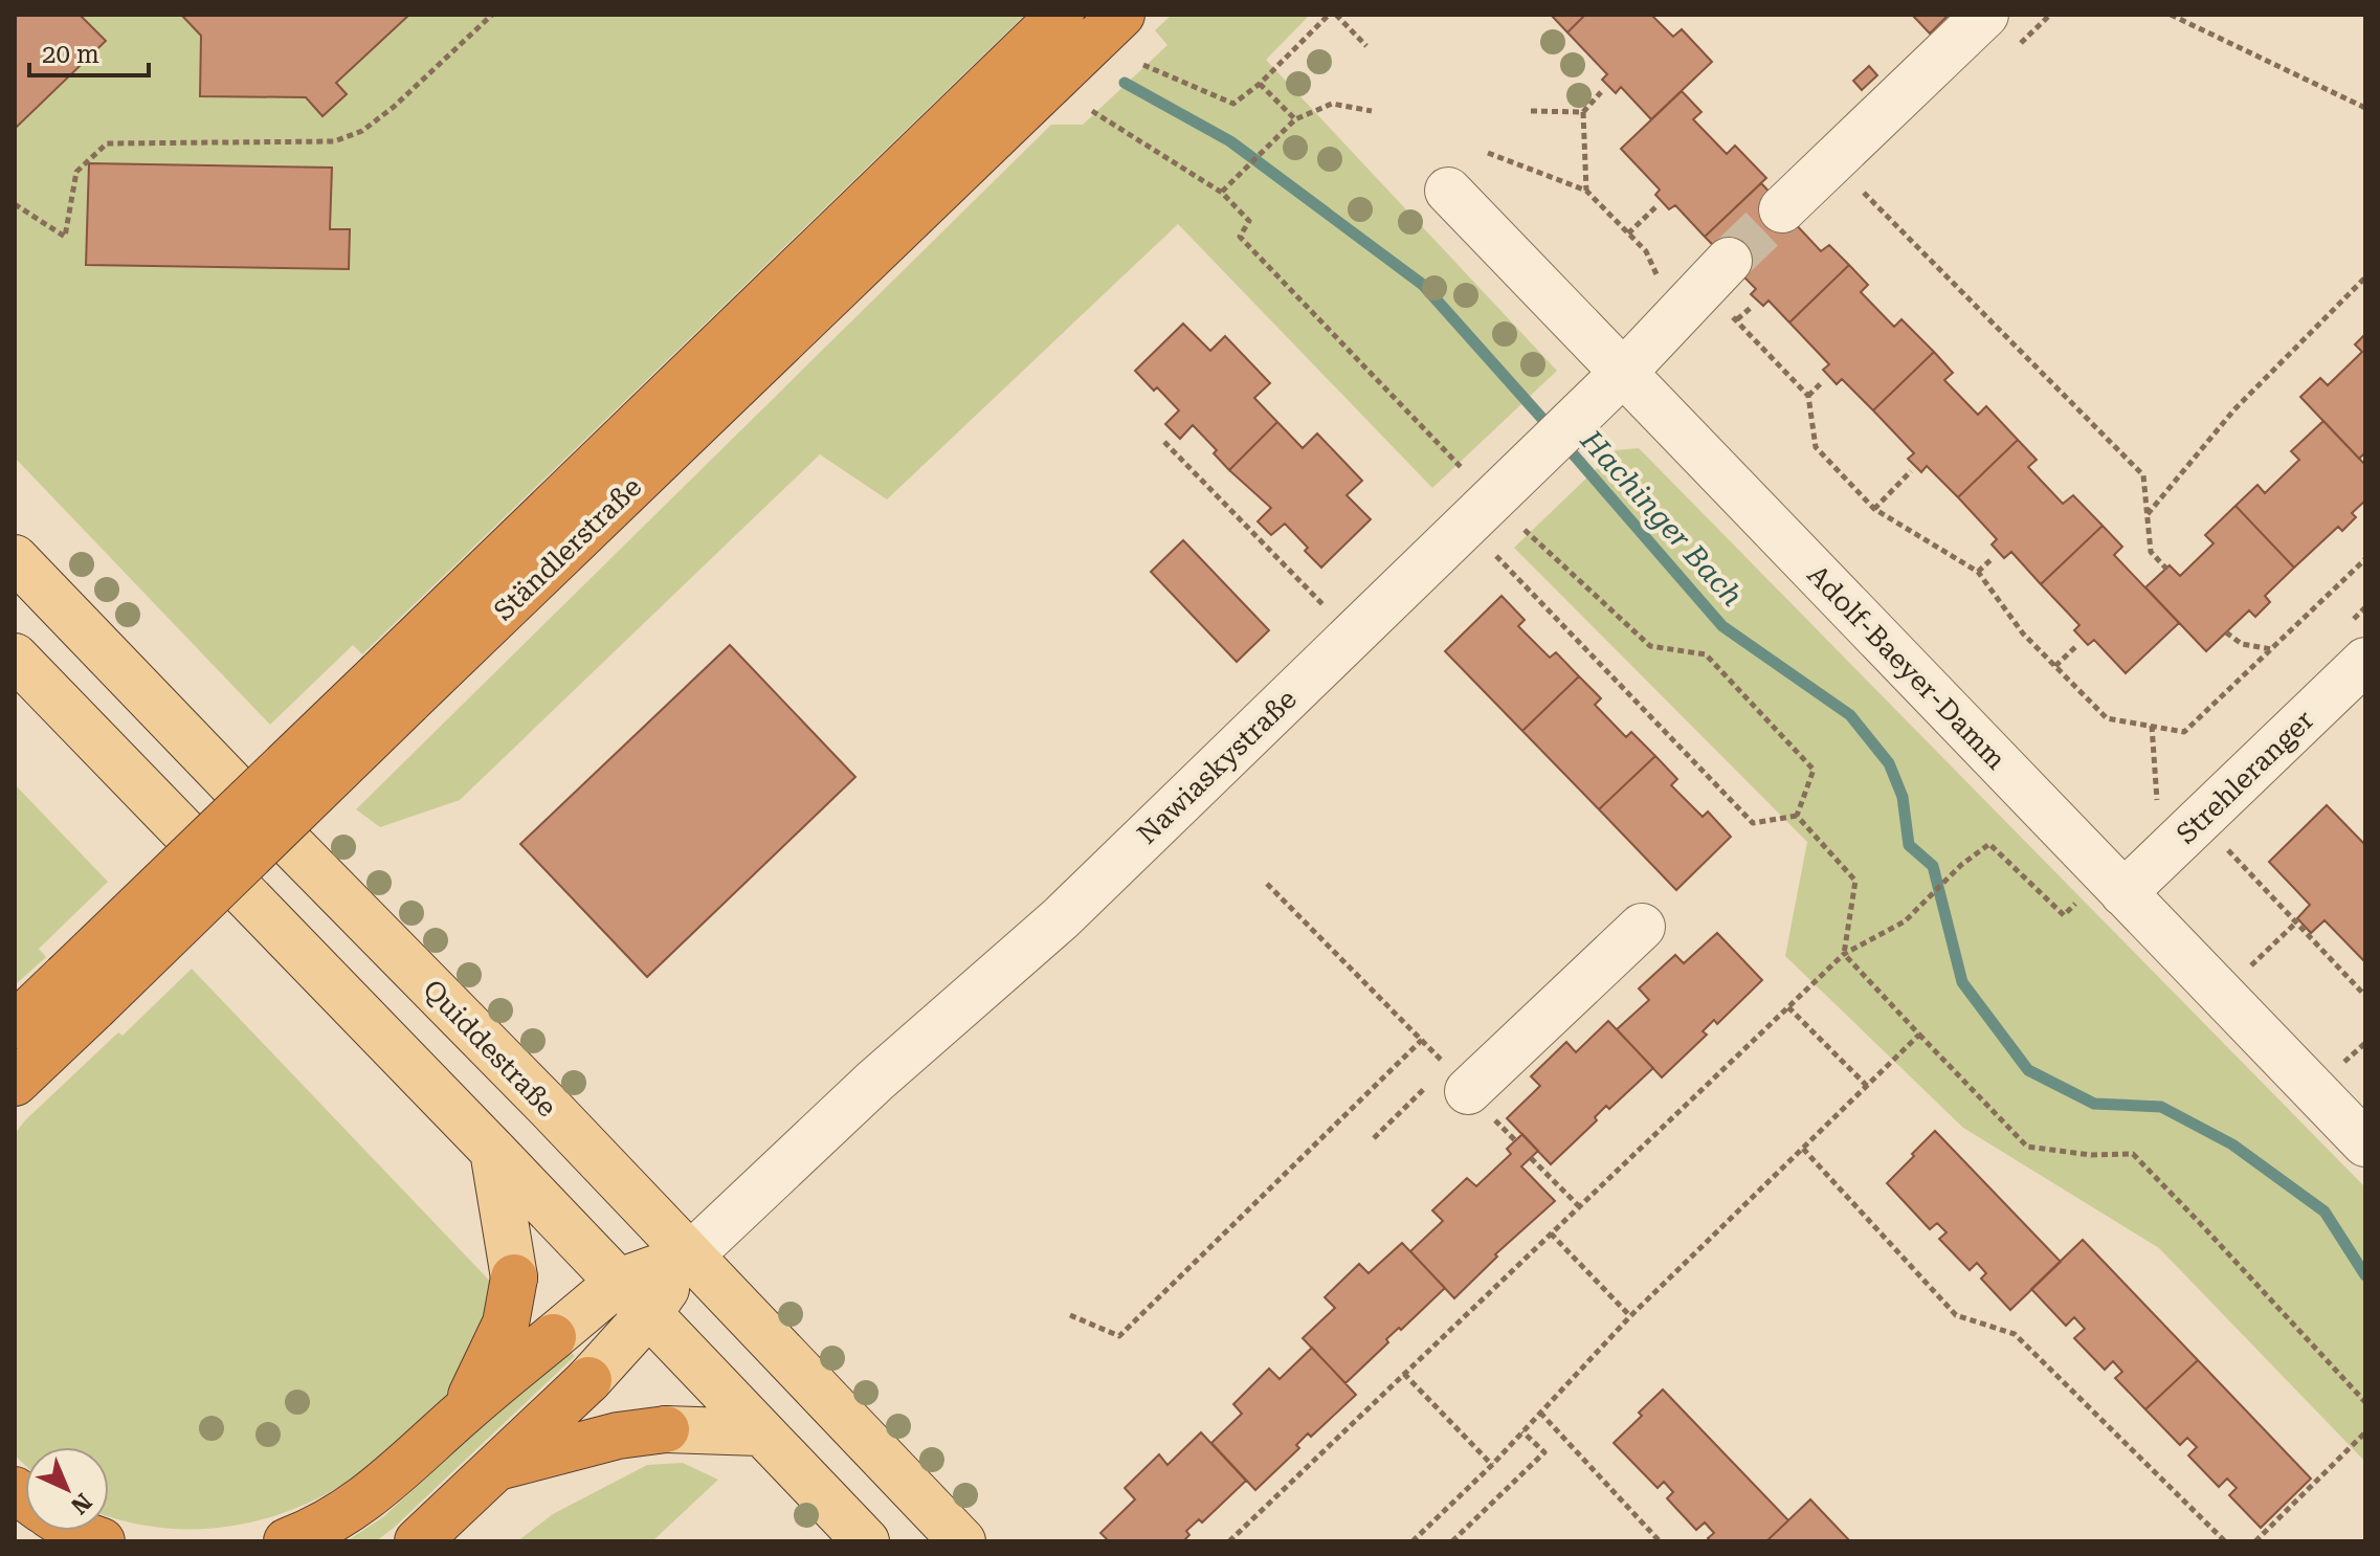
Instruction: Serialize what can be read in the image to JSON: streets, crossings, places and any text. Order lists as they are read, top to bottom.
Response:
{
  "streets": {
    "highway": ["Ständlerstraße"],
    "main road": ["Quiddestraße"],
    "street": ["Adolf-Baeyer-Damm", "Nawiaskystraße", "Strehleranger"]
  },
  "crossings": [
    ["Adolf-Baeyer-Damm", "Nawiaskystraße"],
    ["Adolf-Baeyer-Damm", "Strehleranger"],
    ["Nawiaskystraße", "Quiddestraße"]
  ],
  "water": ["Hachinger Bach"],
  "scale_bar": "20 m",
  "north": "bottom right"
}
